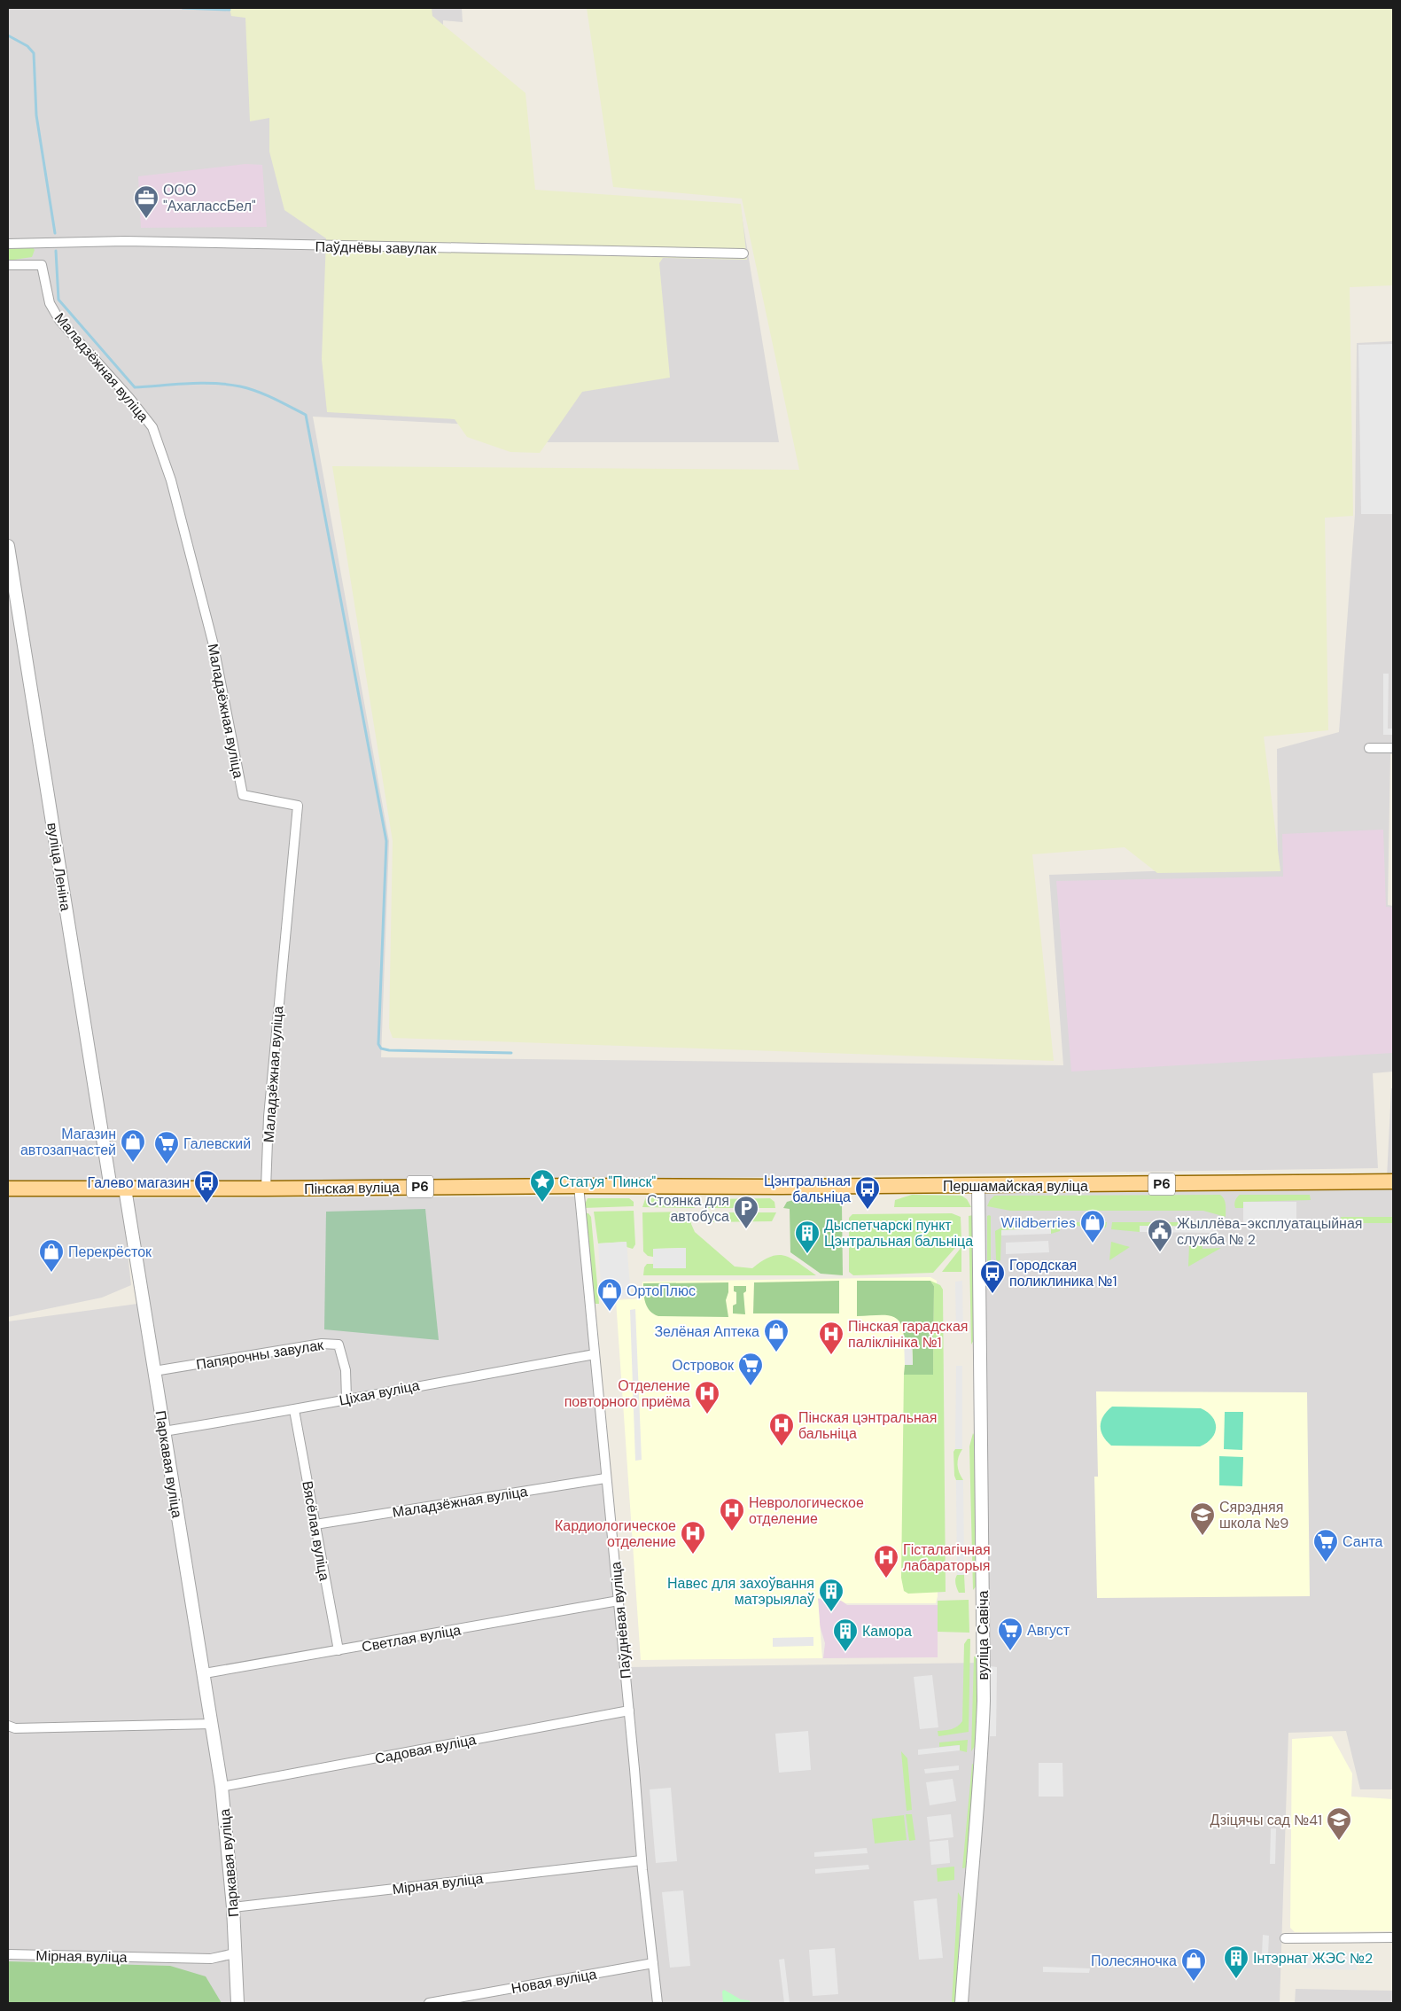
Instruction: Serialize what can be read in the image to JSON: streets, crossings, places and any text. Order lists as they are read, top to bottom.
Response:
{
  "streets": {
    "main road": ["Р6", "Першамайская вуліца", "Пінская вуліца"],
    "street": [
      "Паўднёвы завулак",
      "Маладзёжная вуліца",
      "вуліца Леніна",
      "Папярочны завулак",
      "Ціхая вуліца",
      "Паркавая вуліца",
      "Вясёлая вуліца",
      "Паўднёвая вуліца",
      "вуліца Савіча",
      "Светлая вуліца",
      "Садовая вуліца",
      "Мірная вуліца",
      "Новая вуліца"
    ]
  },
  "crossings": [
    ["Маладзёжная вуліца", "Пінская вуліца"],
    ["Маладзёжная вуліца", "Вясёлая вуліца"],
    ["Маладзёжная вуліца", "Паўднёвая вуліца"],
    ["вуліца Леніна", "Пінская вуліца"],
    ["вуліца Леніна", "Паркавая вуліца"],
    ["Першамайская вуліца", "Пінская вуліца"],
    ["Першамайская вуліца", "Паўднёвая вуліца"],
    ["Першамайская вуліца", "вуліца Савіча"],
    ["Пінская вуліца", "Паўднёвая вуліца"],
    ["Папярочны завулак", "Ціхая вуліца"],
    ["Папярочны завулак", "Паркавая вуліца"],
    ["Ціхая вуліца", "Паркавая вуліца"],
    ["Ціхая вуліца", "Вясёлая вуліца"],
    ["Ціхая вуліца", "Паўднёвая вуліца"],
    ["Паркавая вуліца", "Светлая вуліца"],
    ["Паркавая вуліца", "Садовая вуліца"],
    ["Паркавая вуліца", "Мірная вуліца"],
    ["Вясёлая вуліца", "Светлая вуліца"],
    ["Паўднёвая вуліца", "Светлая вуліца"],
    ["Паўднёвая вуліца", "Садовая вуліца"],
    ["Паўднёвая вуліца", "Мірная вуліца"],
    ["Паўднёвая вуліца", "Новая вуліца"]
  ],
  "places": {
    "office": ["ООО \"АхаглассБел\""],
    "shop": [
      "Магазин автозапчастей",
      "Wildberries",
      "Перекрёсток",
      "ОртоПлюс",
      "Зелёная Аптека",
      "Полесяночка"
    ],
    "supermarket": [
      "Галевский",
      "Островок",
      "Санта",
      "Август"
    ],
    "place": ["Статуя \"Пинск\""],
    "bus stop": ["Галево магазин", "Цэнтральная бальніца", "Городская поликлиника №1"],
    "parking": ["Стоянка для автобуса"],
    "public building": ["Жыллёва-эксплуатацыйная служба № 2"],
    "building": [
      "Дыспетчарскі пункт Цэнтральная бальніца",
      "Навес для захоўвання матэрыялаў",
      "Камора",
      "Інтэрнат ЖЭС №2"
    ],
    "hospital": [
      "Пінская гарадская паліклініка №1",
      "Отделение повторного приёма",
      "Пінская цэнтральная бальніца",
      "Неврологическое отделение",
      "Кардиологическое отделение",
      "Гісталагічная лабараторыя"
    ],
    "school or university": ["Сярэдняя школа №9", "Дзіцячы сад №41"]
  }
}
